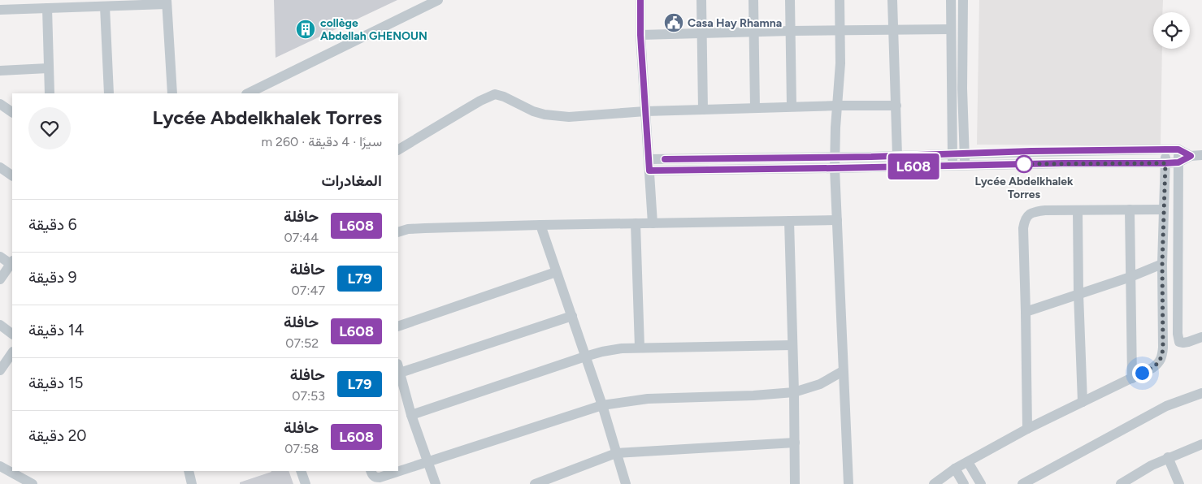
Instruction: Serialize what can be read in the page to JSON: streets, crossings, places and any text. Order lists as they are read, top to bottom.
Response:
{
  "places": {
    "public building": ["Casa Hay Rhamna"],
    "building": ["collège Abdellah GHENOUN"],
    "other": ["Lycée Abdelkhalek Torres"]
  },
  "lines": ["bus line L608"],
  "page": {
    "on_map": "L608",
    "heading": [
      ["Lycée Abdelkhalek Torres", "سيرًا · 4 دقيقة · 260 m"],
      "المغادرات"
    ],
    "list": [
      {
        "mark": "L608",
        "name": "حافلة",
        "note": "07:44",
        "value": "6 دقيقة"
      },
      {
        "mark": "L79",
        "name": "حافلة",
        "note": "07:47",
        "value": "9 دقيقة"
      },
      {
        "mark": "L608",
        "name": "حافلة",
        "note": "07:52",
        "value": "14 دقيقة"
      },
      {
        "mark": "L79",
        "name": "حافلة",
        "note": "07:53",
        "value": "15 دقيقة"
      },
      {
        "mark": "L608",
        "name": "حافلة",
        "note": "07:58",
        "value": "20 دقيقة"
      }
    ]
  }
}
